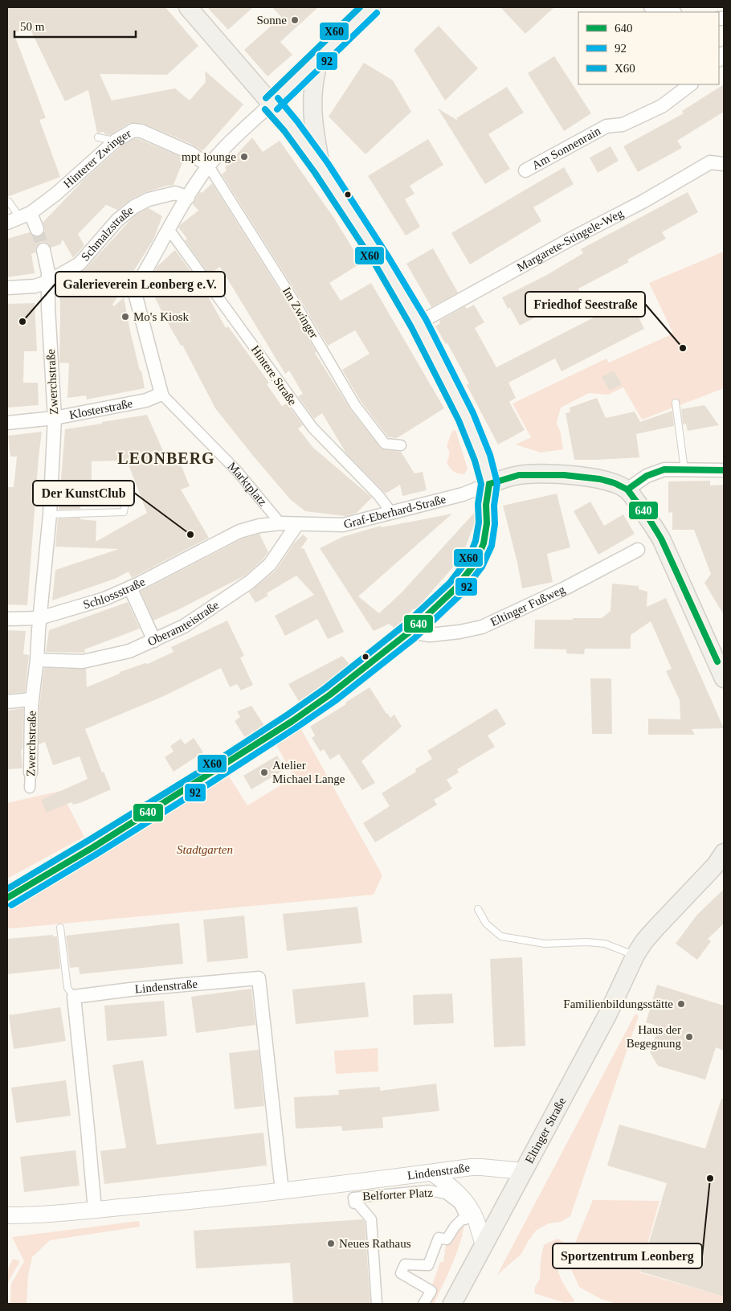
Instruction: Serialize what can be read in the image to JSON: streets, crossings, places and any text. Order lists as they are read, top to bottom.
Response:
{
  "streets": {
    "main road": ["Eltinger Straße"],
    "street": [
      "Am Sonnenrain",
      "Hinterer Zwinger",
      "Schmalzstraße",
      "Margarete-Stingele-Weg",
      "Im Zwinger",
      "Hintere Straße",
      "Zwerchstraße",
      "Klosterstraße",
      "Marktplatz",
      "Graf-Eberhard-Straße",
      "Schlossstraße",
      "Eltinger Fußweg",
      "Oberamteistraße",
      "Lindenstraße",
      "Belforter Platz"
    ]
  },
  "crossings": [
    ["Hinterer Zwinger", "Im Zwinger"],
    ["Hinterer Zwinger", "Marktplatz"],
    ["Schmalzstraße", "Zwerchstraße"],
    ["Schmalzstraße", "Marktplatz"],
    ["Im Zwinger", "Marktplatz"],
    ["Hintere Straße", "Marktplatz"],
    ["Hintere Straße", "Graf-Eberhard-Straße"],
    ["Zwerchstraße", "Klosterstraße"],
    ["Zwerchstraße", "Schlossstraße"],
    ["Zwerchstraße", "Oberamteistraße"],
    ["Klosterstraße", "Marktplatz"],
    ["Marktplatz", "Graf-Eberhard-Straße"],
    ["Marktplatz", "Schlossstraße"],
    ["Marktplatz", "Oberamteistraße"],
    ["Graf-Eberhard-Straße", "Oberamteistraße"],
    ["Lindenstraße", "Eltinger Straße"]
  ],
  "districts": ["LEONBERG"],
  "parks": ["Stadtgarten"],
  "places": [
    "Sonne",
    "mpt lounge",
    "Mo's Kiosk",
    "Galerieverein Leonberg e.V.",
    "Friedhof Seestraße",
    "Der KunstClub",
    "Atelier Michael Lange",
    "Familienbildungsstätte",
    "Haus der Begegnung",
    "Sportzentrum Leonberg",
    "Neues Rathaus"
  ],
  "lines": ["transit line X60", "transit line 92", "transit line 640"],
  "legend": ["640", "92", "X60"],
  "scale_bar": "50 m"
}
